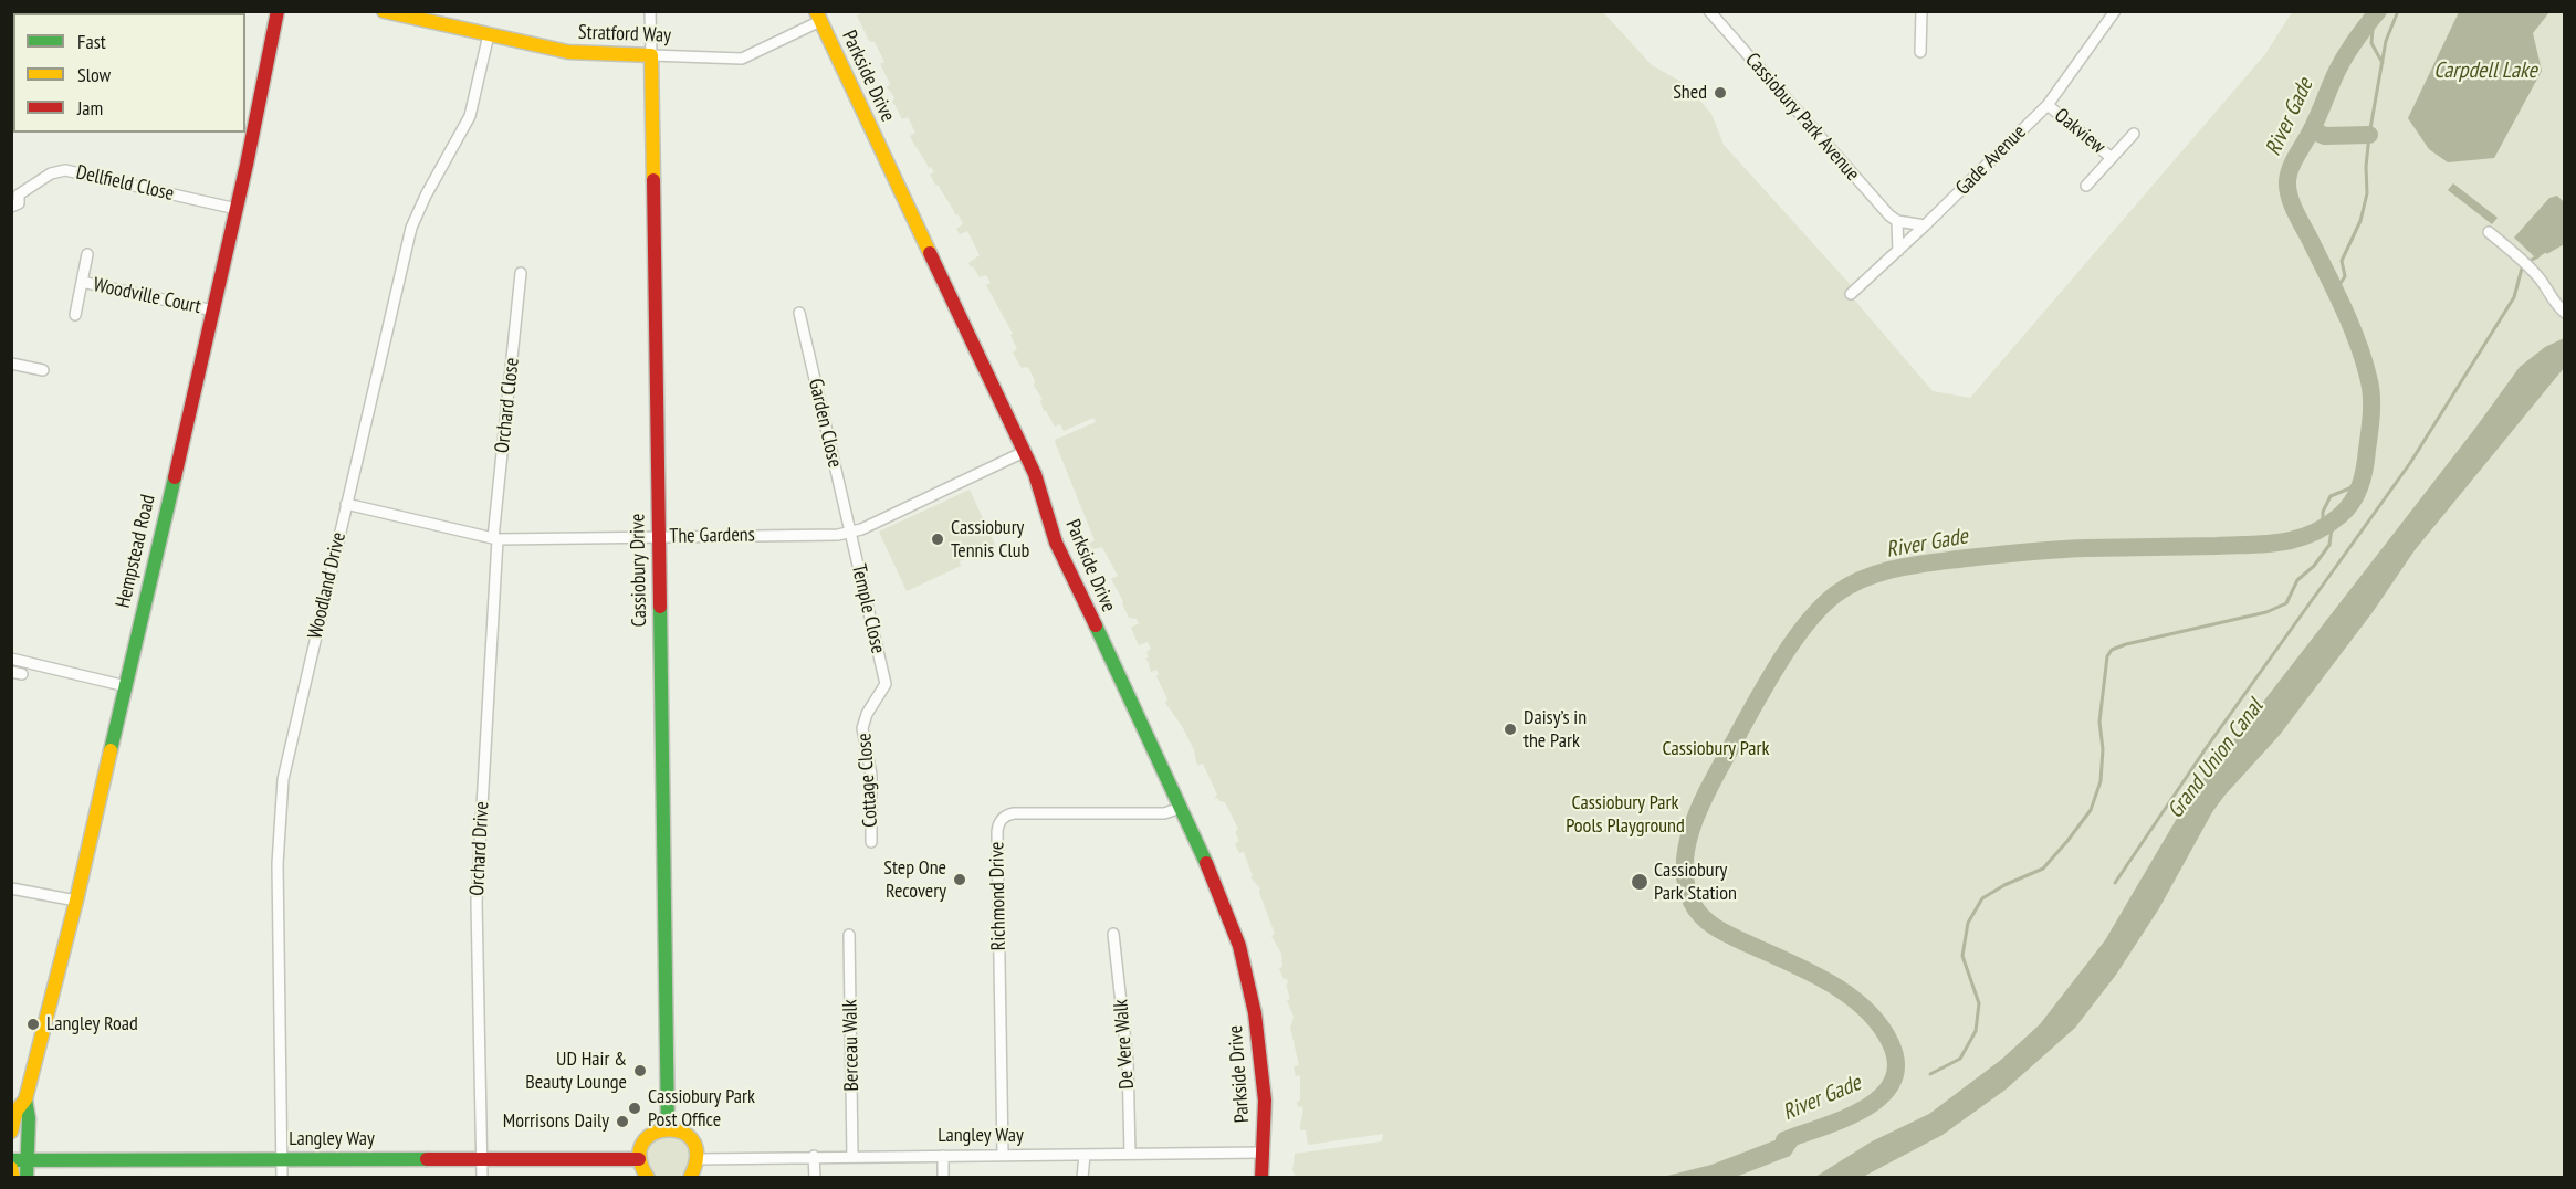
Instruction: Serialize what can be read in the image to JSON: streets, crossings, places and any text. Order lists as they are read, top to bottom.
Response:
{
  "streets": {
    "street": [
      "Stratford Way",
      "Parkside Drive",
      "Cassiobury Park Avenue",
      "Oakview",
      "Gade Avenue",
      "Dellfield Close",
      "Woodville Court",
      "Orchard Close",
      "Garden Close",
      "The Gardens",
      "Hempstead Road",
      "Cassiobury Drive",
      "Woodland Drive",
      "Temple Close",
      "Cottage Close",
      "Orchard Drive",
      "Richmond Drive",
      "De Vere Walk",
      "Berceau Walk",
      "Langley Way"
    ]
  },
  "crossings": [
    ["Stratford Way", "Parkside Drive"],
    ["Stratford Way", "Cassiobury Drive"],
    ["Stratford Way", "Woodland Drive"],
    ["Parkside Drive", "The Gardens"],
    ["Parkside Drive", "Richmond Drive"],
    ["Parkside Drive", "Langley Way"],
    ["Oakview", "Gade Avenue"],
    ["Dellfield Close", "Hempstead Road"],
    ["Woodville Court", "Hempstead Road"],
    ["Orchard Close", "The Gardens"],
    ["Orchard Close", "Orchard Drive"],
    ["Garden Close", "The Gardens"],
    ["Garden Close", "Temple Close"],
    ["The Gardens", "Cassiobury Drive"],
    ["The Gardens", "Woodland Drive"],
    ["The Gardens", "Temple Close"],
    ["The Gardens", "Orchard Drive"],
    ["Hempstead Road", "Langley Way"],
    ["Woodland Drive", "Langley Way"],
    ["Temple Close", "Cottage Close"],
    ["Orchard Drive", "Langley Way"],
    ["Richmond Drive", "Langley Way"],
    ["De Vere Walk", "Langley Way"],
    ["Berceau Walk", "Langley Way"]
  ],
  "water": ["Carpdell Lake", "River Gade", "Grand Union Canal"],
  "parks": ["Cassiobury Park", "Cassiobury Park Pools Playground"],
  "places": [
    "Shed",
    "Cassiobury Tennis Club",
    "Daisy’s in the Park",
    "Step One Recovery",
    "Cassiobury Park Station",
    "Langley Road",
    "UD Hair & Beauty Lounge",
    "Cassiobury Park Post Office",
    "Morrisons Daily"
  ],
  "legend": ["Fast", "Slow", "Jam"]
}
